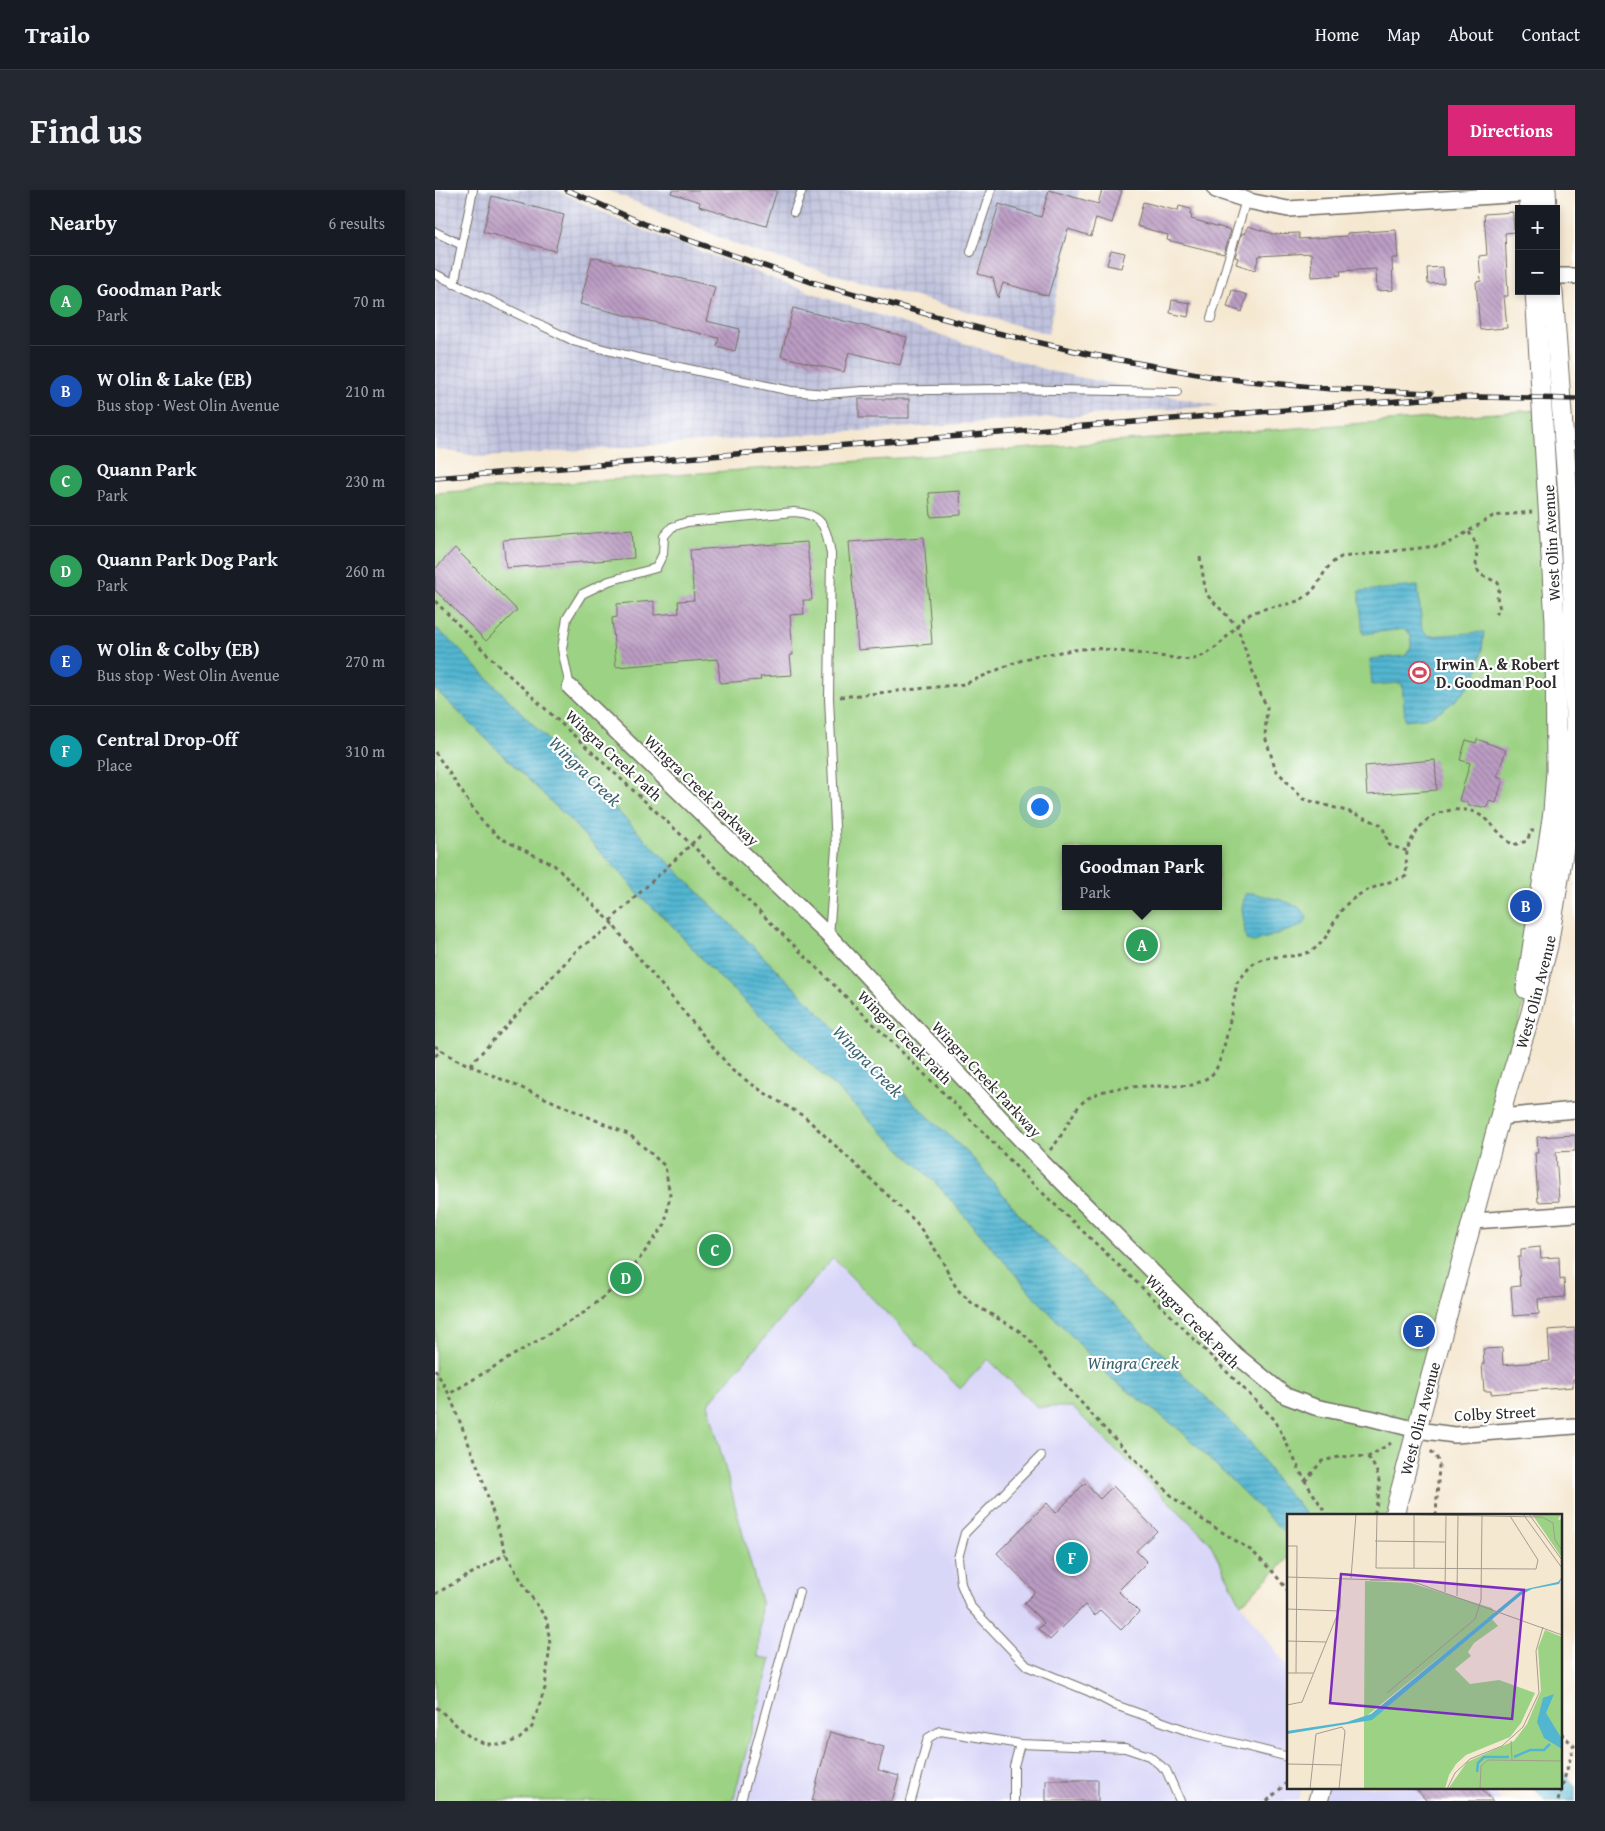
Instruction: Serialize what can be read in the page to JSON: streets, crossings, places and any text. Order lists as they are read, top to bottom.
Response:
{
  "streets": {
    "street": ["West Olin Avenue", "Wingra Creek Parkway", "Colby Street"],
    "path": ["Wingra Creek Path"]
  },
  "crossings": [
    ["West Olin Avenue", "Wingra Creek Parkway"],
    ["West Olin Avenue", "Colby Street"],
    ["Wingra Creek Parkway", "Colby Street"]
  ],
  "water": ["Wingra Creek"],
  "places": {
    "sports": ["Irwin A. & Robert D. Goodman Pool"]
  },
  "page": {
    "header": "Trailo",
    "nav": [
      "Home",
      "Map",
      "About",
      "Contact"
    ],
    "title": "Find us",
    "buttons": "Directions",
    "heading": ["Nearby", "6 results"],
    "map_buttons": ["+", "−"],
    "list": [
      {
        "mark": "A",
        "name": "Goodman Park",
        "note": "Park",
        "value": "70 m"
      },
      {
        "mark": "B",
        "name": "W Olin & Lake (EB)",
        "note": "Bus stop · West Olin Avenue",
        "value": "210 m"
      },
      {
        "mark": "C",
        "name": "Quann Park",
        "note": "Park",
        "value": "230 m"
      },
      {
        "mark": "D",
        "name": "Quann Park Dog Park",
        "note": "Park",
        "value": "260 m"
      },
      {
        "mark": "E",
        "name": "W Olin & Colby (EB)",
        "note": "Bus stop · West Olin Avenue",
        "value": "270 m"
      },
      {
        "mark": "F",
        "name": "Central Drop-Off",
        "note": "Place",
        "value": "310 m"
      }
    ],
    "popup": ["Goodman Park", "Park"],
    "pins": [
      "B",
      "A",
      "C",
      "D",
      "E",
      "F"
    ]
  }
}
